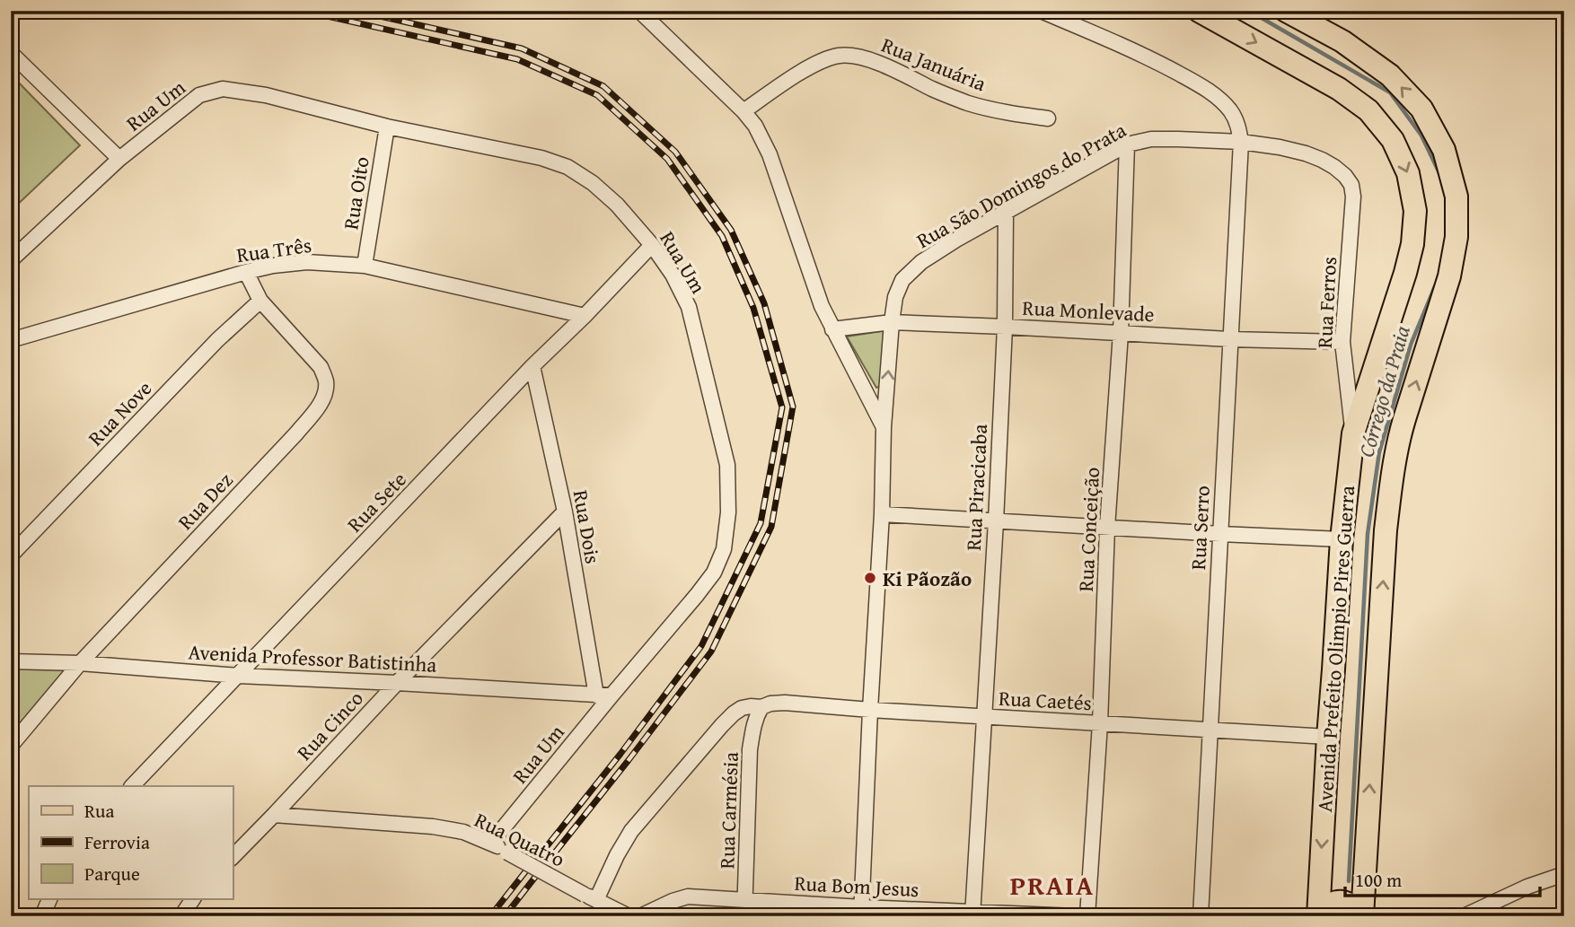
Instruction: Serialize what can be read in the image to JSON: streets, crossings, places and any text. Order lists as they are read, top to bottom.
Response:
{
  "streets": {
    "main road": ["Avenida Prefeito Olimpio Pires Guerra"],
    "street": [
      "Rua Januária",
      "Rua Um",
      "Rua São Domingos do Prata",
      "Rua Oito",
      "Rua Três",
      "Rua Ferros",
      "Rua Monlevade",
      "Rua Nove",
      "Rua Piracicaba",
      "Rua Dez",
      "Rua Sete",
      "Rua Dois",
      "Rua Serro",
      "Rua Conceição",
      "Avenida Professor Batistinha",
      "Rua Caetés",
      "Rua Cinco",
      "Rua Carmésia",
      "Rua Quatro",
      "Rua Bom Jesus"
    ]
  },
  "crossings": [
    ["Rua Um", "Rua Oito"],
    ["Rua Um", "Rua Sete"],
    ["Rua Um", "Avenida Professor Batistinha"],
    ["Rua Um", "Rua Quatro"],
    ["Rua São Domingos do Prata", "Rua Ferros"],
    ["Rua São Domingos do Prata", "Rua Monlevade"],
    ["Rua São Domingos do Prata", "Rua Piracicaba"],
    ["Rua São Domingos do Prata", "Rua Serro"],
    ["Rua São Domingos do Prata", "Rua Conceição"],
    ["Rua São Domingos do Prata", "Rua Caetés"],
    ["Rua São Domingos do Prata", "Rua Bom Jesus"],
    ["Rua Oito", "Rua Três"],
    ["Rua Três", "Rua Dez"],
    ["Rua Três", "Rua Sete"],
    ["Rua Ferros", "Rua Monlevade"],
    ["Rua Ferros", "Avenida Prefeito Olimpio Pires Guerra"],
    ["Rua Monlevade", "Rua Piracicaba"],
    ["Rua Monlevade", "Rua Serro"],
    ["Rua Monlevade", "Rua Conceição"],
    ["Rua Nove", "Rua Dez"],
    ["Rua Piracicaba", "Rua Caetés"],
    ["Rua Piracicaba", "Rua Bom Jesus"],
    ["Rua Dez", "Avenida Professor Batistinha"],
    ["Rua Sete", "Rua Dois"],
    ["Rua Sete", "Avenida Professor Batistinha"],
    ["Rua Dois", "Avenida Professor Batistinha"],
    ["Rua Dois", "Rua Cinco"],
    ["Rua Serro", "Rua Caetés"],
    ["Rua Conceição", "Rua Caetés"],
    ["Avenida Prefeito Olimpio Pires Guerra", "Rua Caetés"],
    ["Avenida Professor Batistinha", "Rua Cinco"],
    ["Rua Caetés", "Rua Carmésia"],
    ["Rua Caetés", "Rua Quatro"],
    ["Rua Cinco", "Rua Quatro"],
    ["Rua Carmésia", "Rua Bom Jesus"]
  ],
  "districts": ["PRAIA"],
  "water": ["Córrego da Praia"],
  "places": ["Ki Pãozão"],
  "legend": ["Rua", "Ferrovia", "Parque"],
  "scale_bar": "100 m"
}
